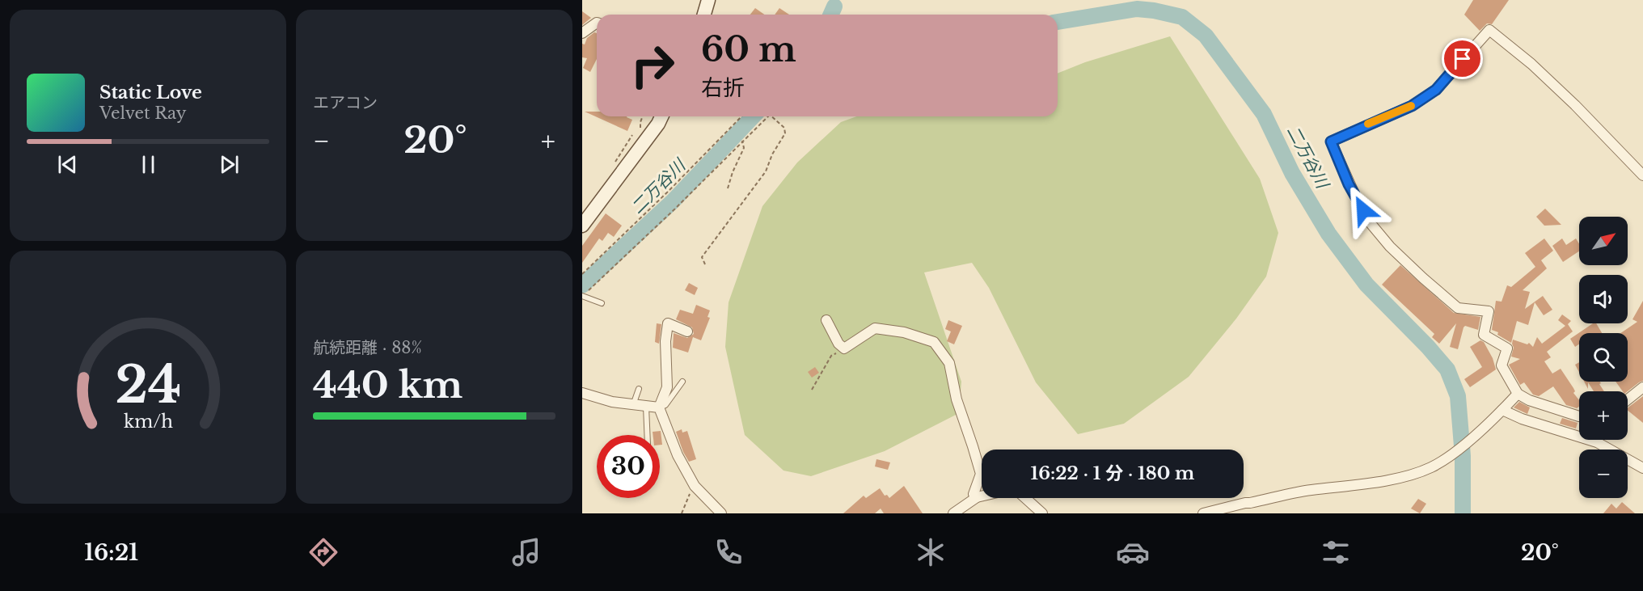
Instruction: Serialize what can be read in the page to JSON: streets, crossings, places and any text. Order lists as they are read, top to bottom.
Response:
{
  "water": ["二万谷川"],
  "north": "top right",
  "page": {
    "tile": [
      "エアコン",
      ["航続距離 · 88%", "440 km"]
    ],
    "turn": ["60 m", "右折"],
    "song": ["Static Love", "Velvet Ray"],
    "heat": ["−", "20°", "+"],
    "map_buttons": ["+", "−"],
    "limit": "30",
    "trip": "16:22 · 1 分 · 180 m",
    "tabs": ["16:21", "20°"],
    "gauge": ["24", "km/h"]
  }
}
